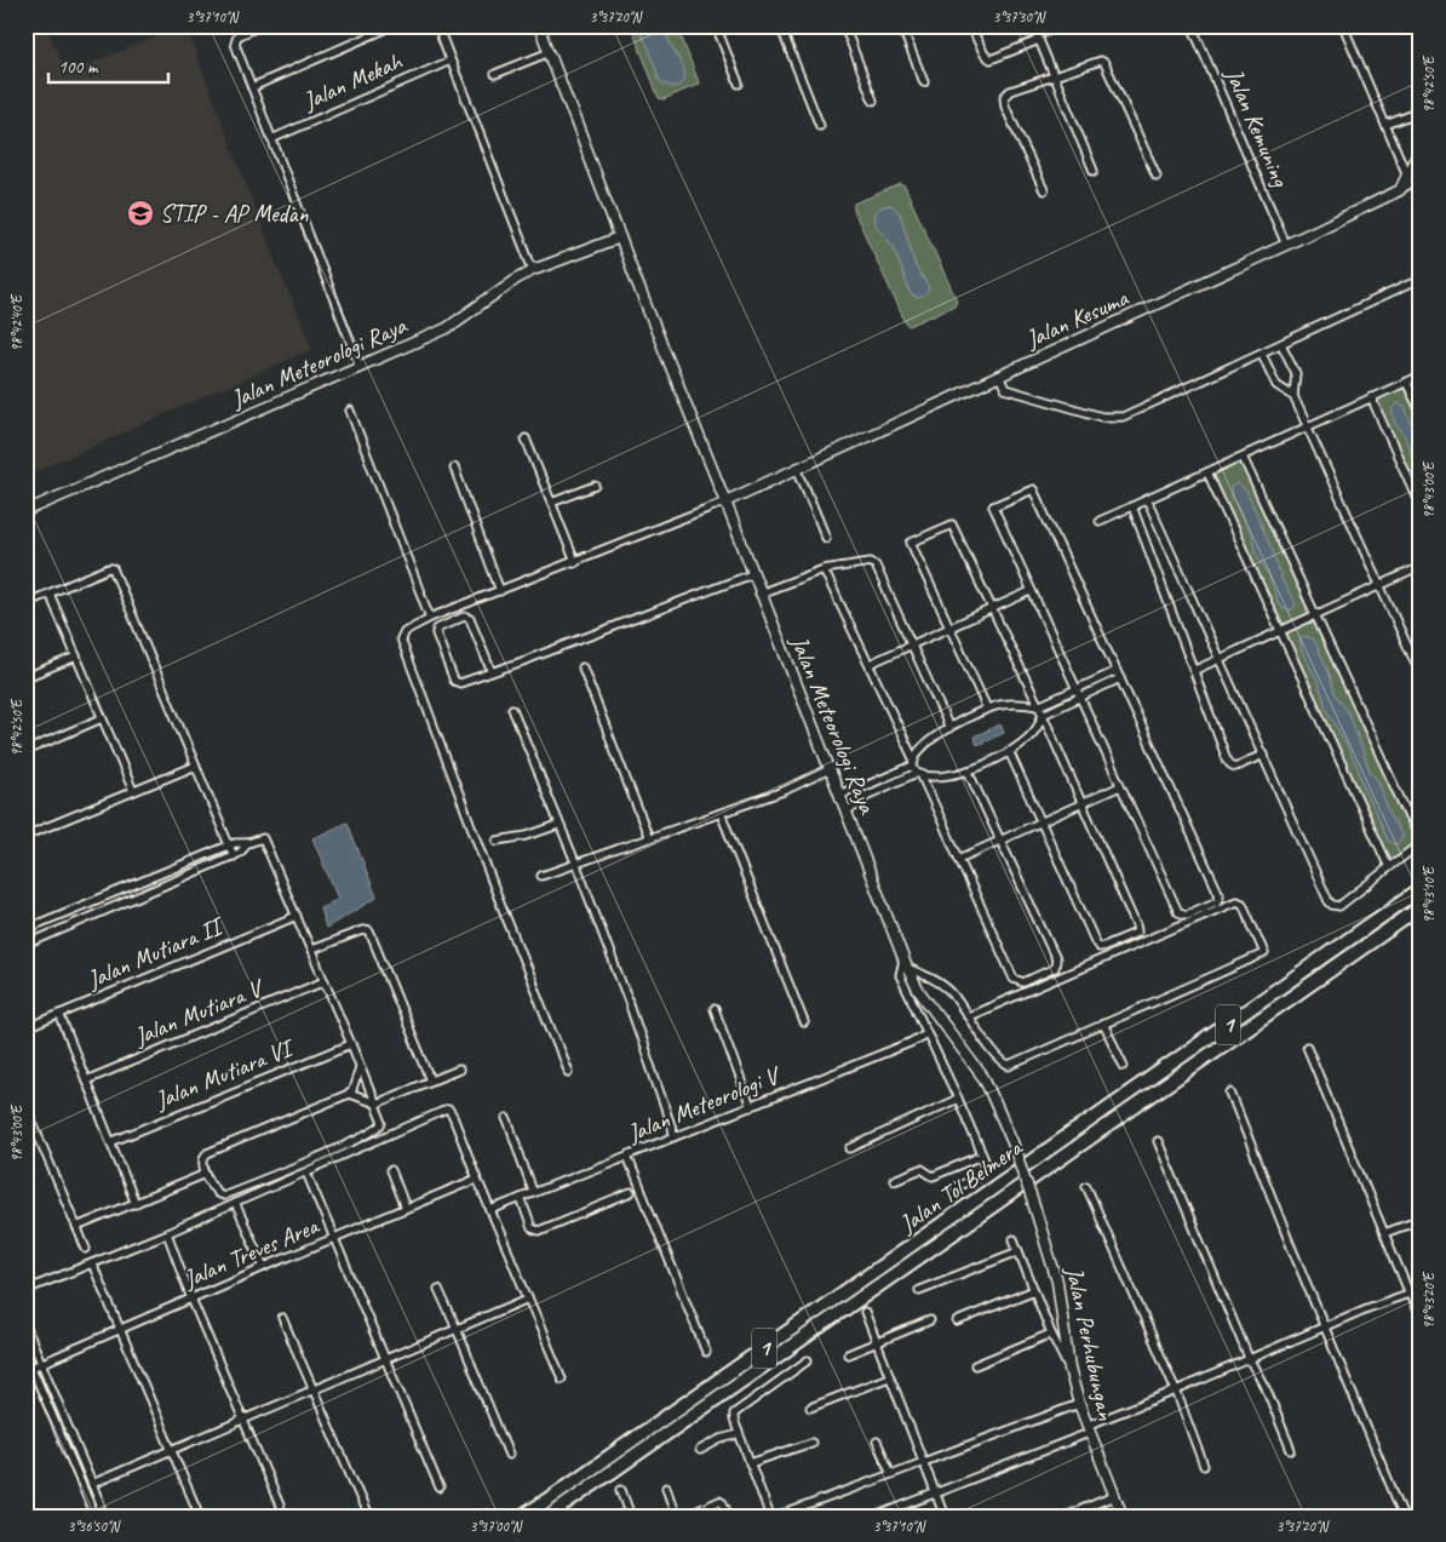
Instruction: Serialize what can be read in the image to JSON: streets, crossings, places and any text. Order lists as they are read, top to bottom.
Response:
{
  "streets": {
    "highway": ["1", "Jalan Tol Belmera"],
    "main road": ["Jalan Kesuma", "Jalan Meteorologi Raya", "Jalan Perhubungan"],
    "street": [
      "Jalan Mekah",
      "Jalan Kemuning",
      "Jalan Mutiara II",
      "Jalan Mutiara V",
      "Jalan Mutiara VI",
      "Jalan Meteorologi V",
      "Jalan Treves Area"
    ]
  },
  "crossings": [
    ["Jalan Kemuning", "Jalan Kesuma"],
    ["Jalan Kesuma", "Jalan Meteorologi Raya"],
    ["Jalan Meteorologi Raya", "Jalan Perhubungan"]
  ],
  "places": {
    "school or university": ["STIP - AP Medan"]
  },
  "scale_bar": "100 m",
  "coordinates": [
    "3°37'10\"N",
    "3°37'20\"N",
    "3°37'30\"N",
    "98°42'50\"E",
    "98°42'40\"E",
    "98°43'00\"E",
    "98°43'10\"E",
    "98°43'20\"E",
    "3°36'50\"N",
    "3°37'00\"N"
  ]
}
